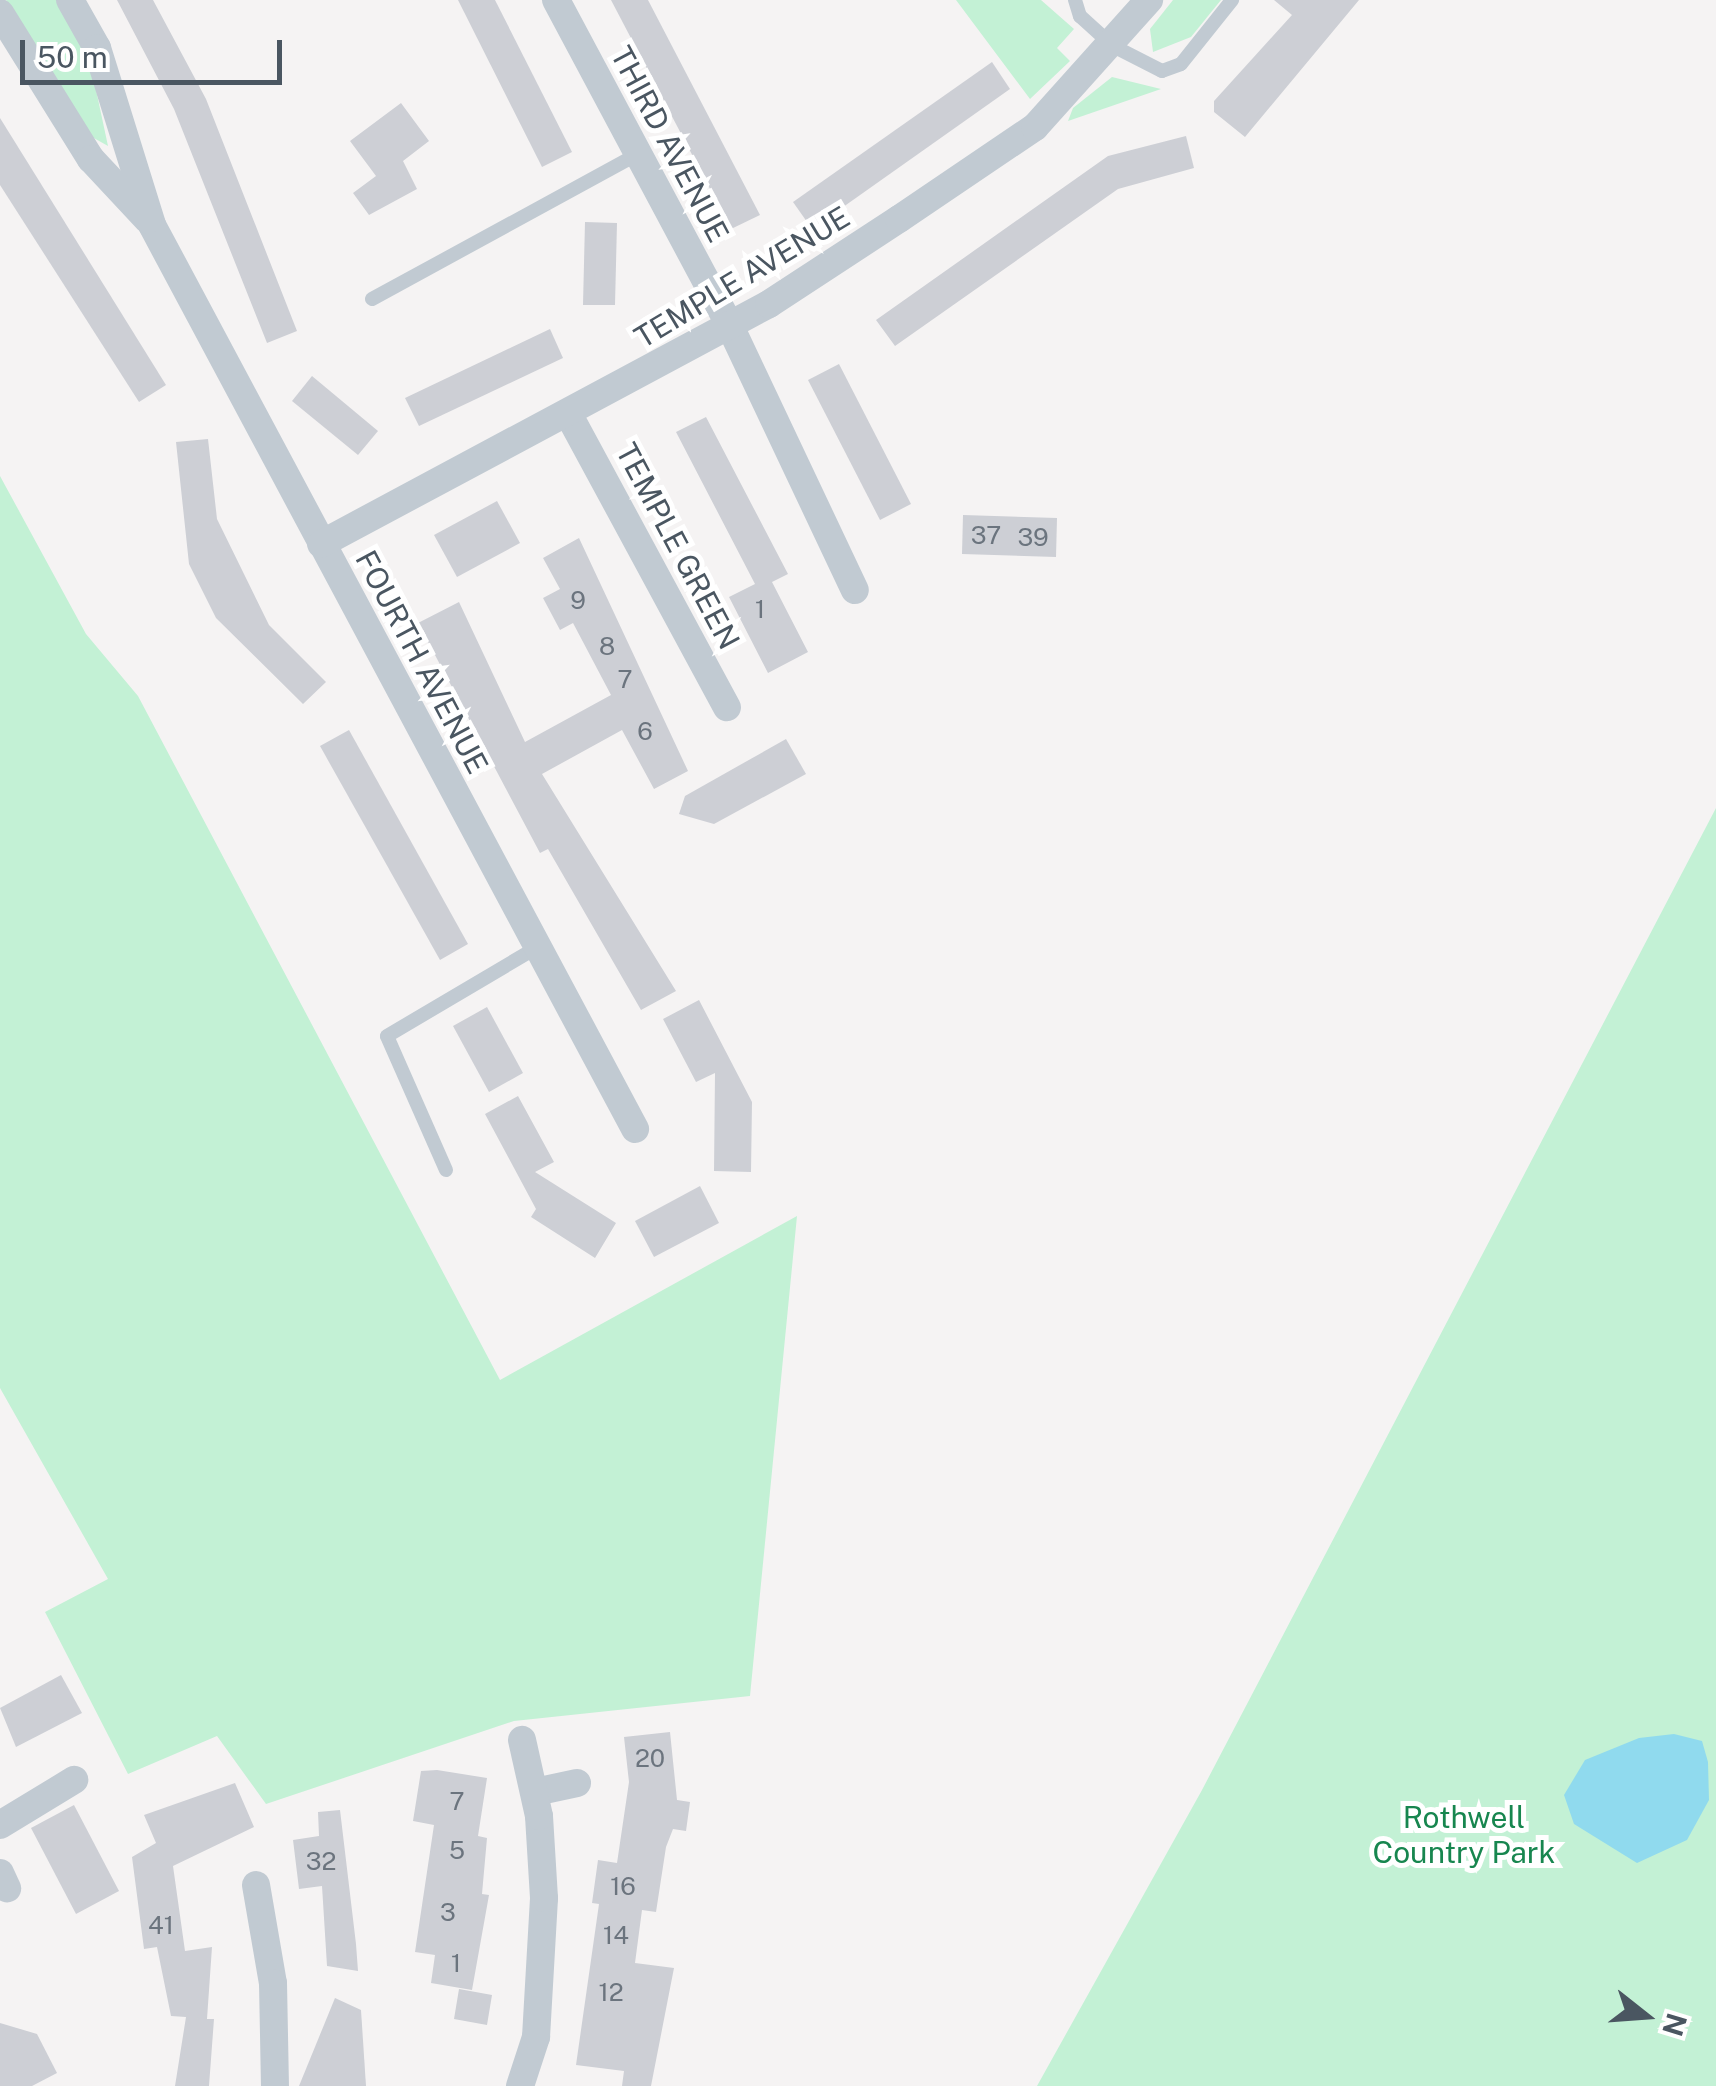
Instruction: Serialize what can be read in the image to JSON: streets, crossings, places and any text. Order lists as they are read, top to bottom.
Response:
{
  "streets": {
    "street": [
      "THIRD AVENUE",
      "TEMPLE AVENUE",
      "TEMPLE GREEN",
      "FOURTH AVENUE"
    ]
  },
  "crossings": [
    ["THIRD AVENUE", "TEMPLE AVENUE"],
    ["TEMPLE AVENUE", "TEMPLE GREEN"],
    ["TEMPLE AVENUE", "FOURTH AVENUE"]
  ],
  "parks": ["Rothwell Country Park"],
  "house_numbers": [
    "37",
    "39",
    "9",
    "1",
    "8",
    "7",
    "6",
    "20",
    "7",
    "5",
    "32",
    "16",
    "3",
    "41",
    "14",
    "1",
    "12"
  ],
  "scale_bar": "50 m",
  "north": "right"
}
